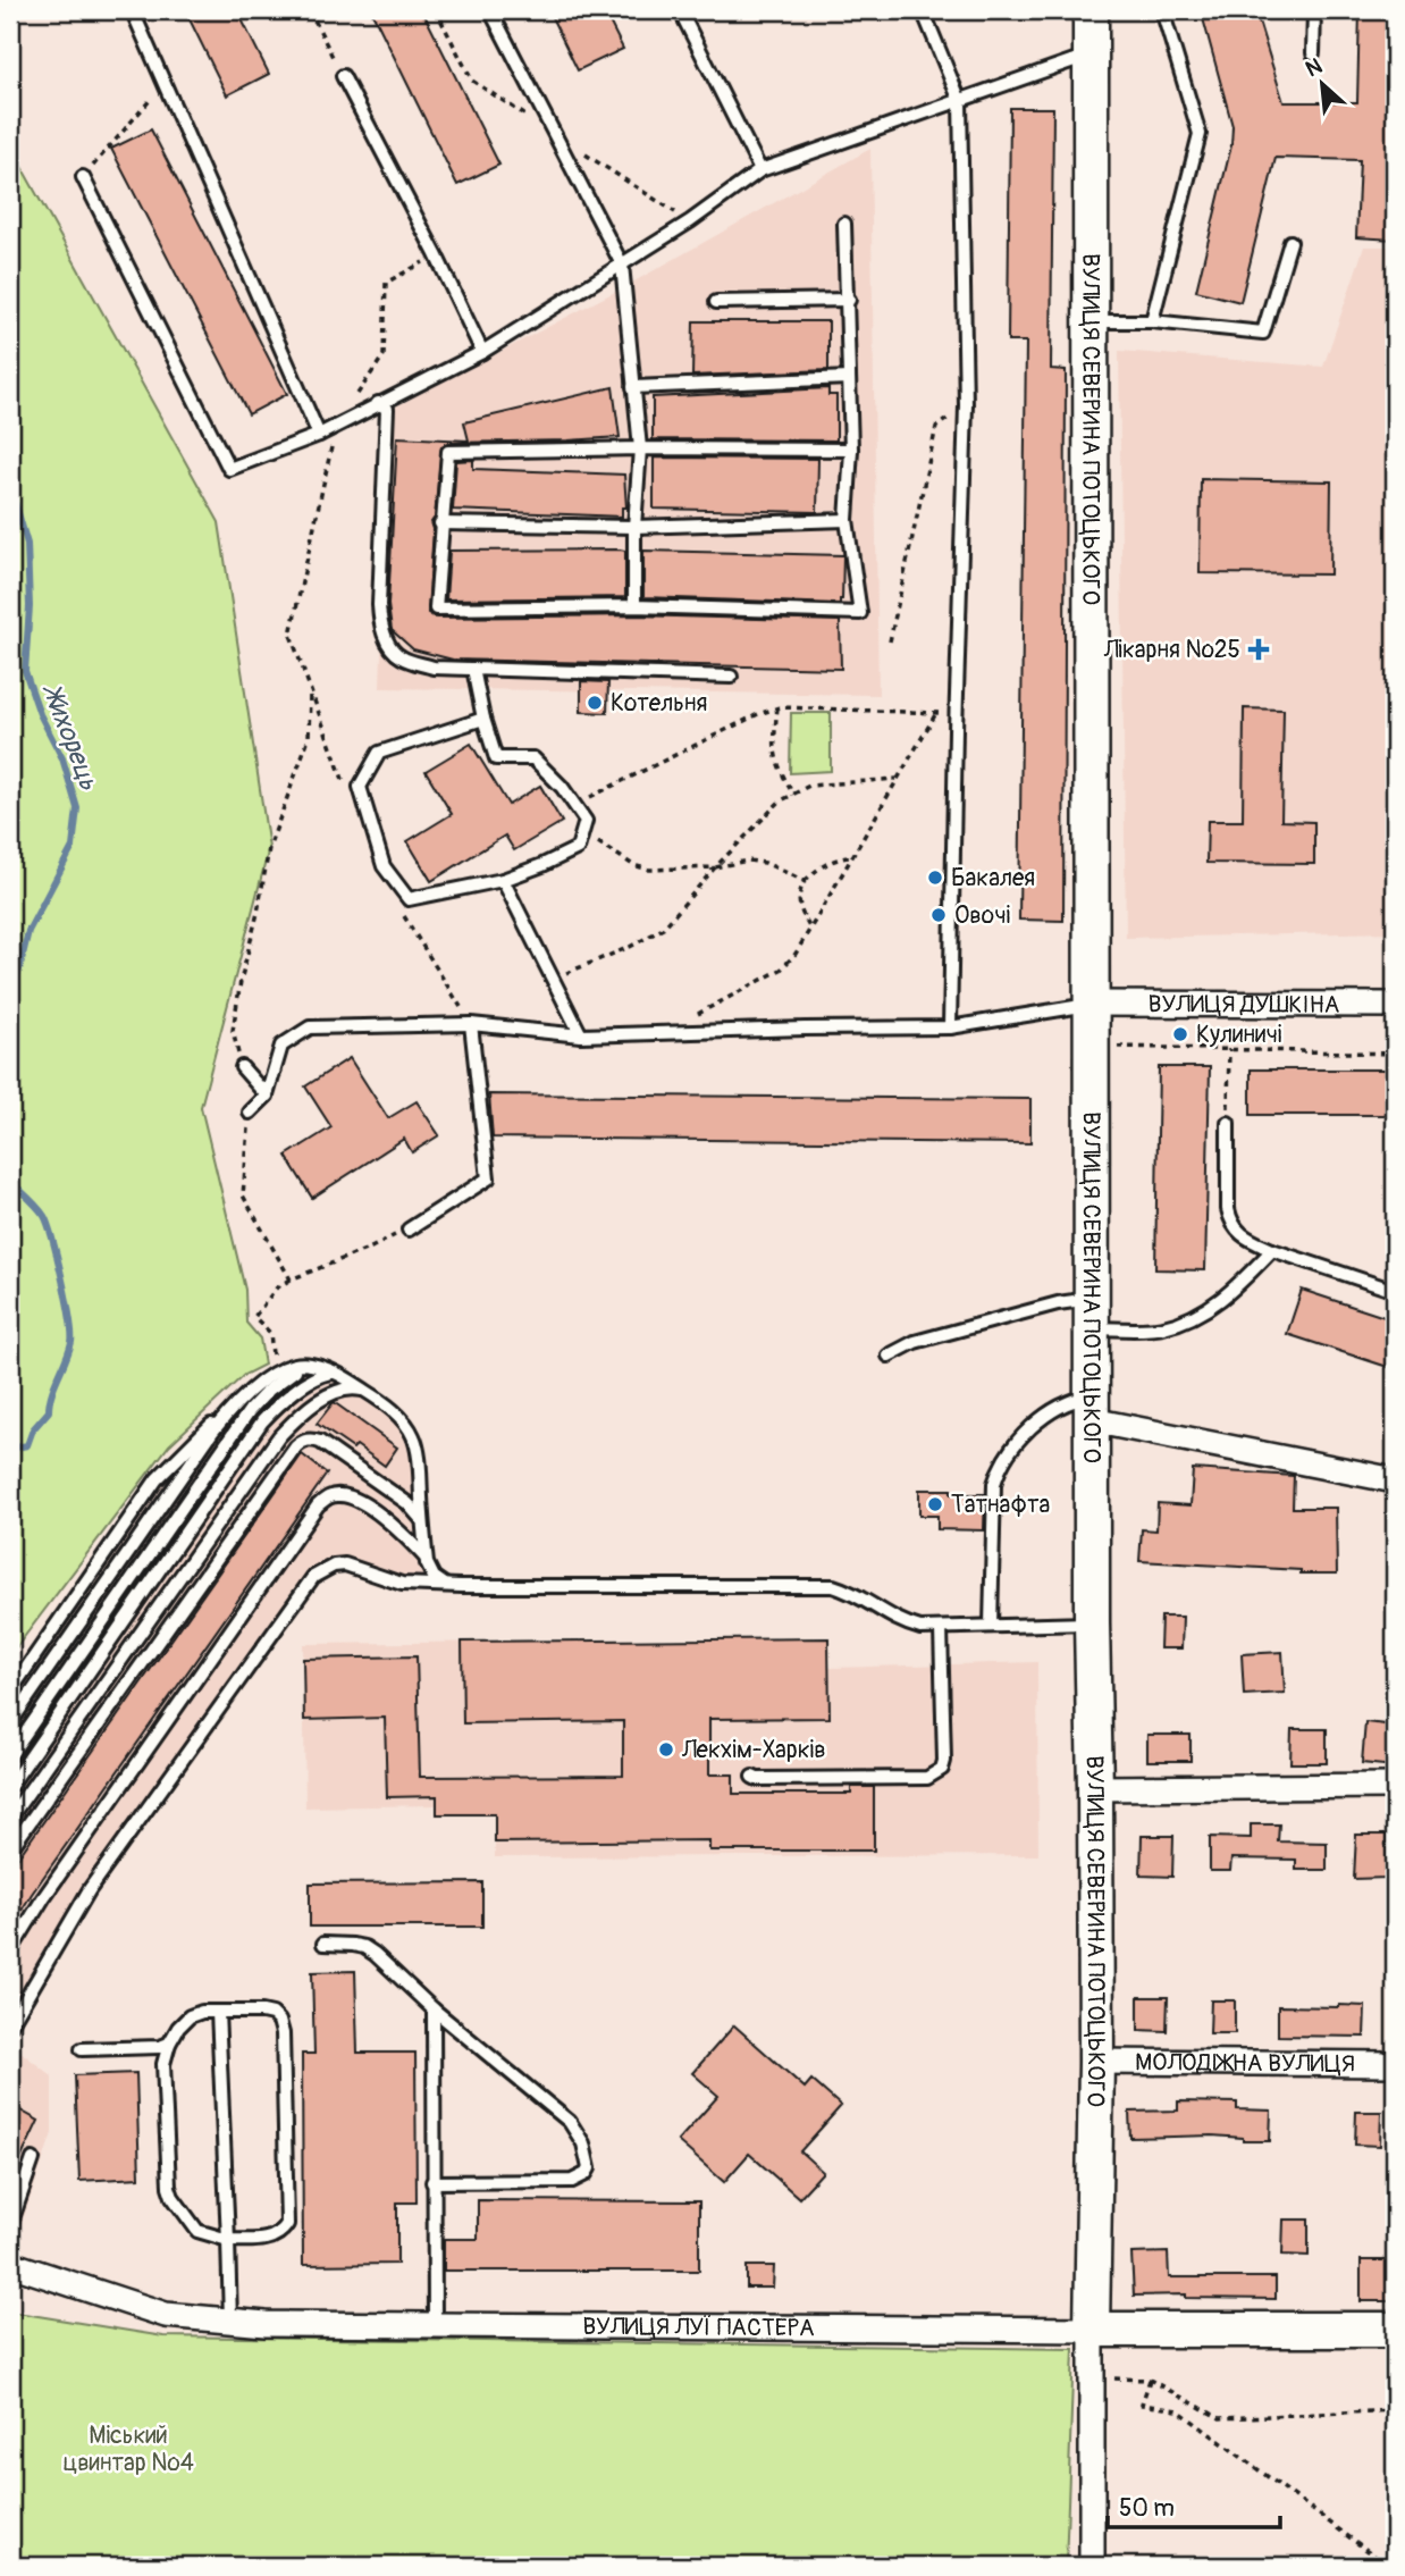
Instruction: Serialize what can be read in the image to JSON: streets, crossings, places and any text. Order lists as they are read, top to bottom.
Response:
{
  "streets": {
    "street": [
      "ВУЛИЦЯ СЕВЕРИНА ПОТОЦЬКОГО",
      "ВУЛИЦЯ ДУШКІНА",
      "МОЛОДІЖНА ВУЛИЦЯ",
      "ВУЛИЦЯ ЛУЇ ПАСТЕРА"
    ]
  },
  "crossings": [
    ["ВУЛИЦЯ СЕВЕРИНА ПОТОЦЬКОГО", "ВУЛИЦЯ ДУШКІНА"],
    ["ВУЛИЦЯ СЕВЕРИНА ПОТОЦЬКОГО", "МОЛОДІЖНА ВУЛИЦЯ"],
    ["ВУЛИЦЯ СЕВЕРИНА ПОТОЦЬКОГО", "ВУЛИЦЯ ЛУЇ ПАСТЕРА"]
  ],
  "water": ["Жихорець"],
  "parks": ["Міський цвинтар №4"],
  "places": {
    "health": ["Лікарня №25"],
    "other": [
      "Котельня",
      "Бакалея",
      "Овочі",
      "Кулиничі",
      "Татнафта",
      "Лекхім-Харків"
    ]
  },
  "scale_bar": "50 m",
  "north": "top left"
}
